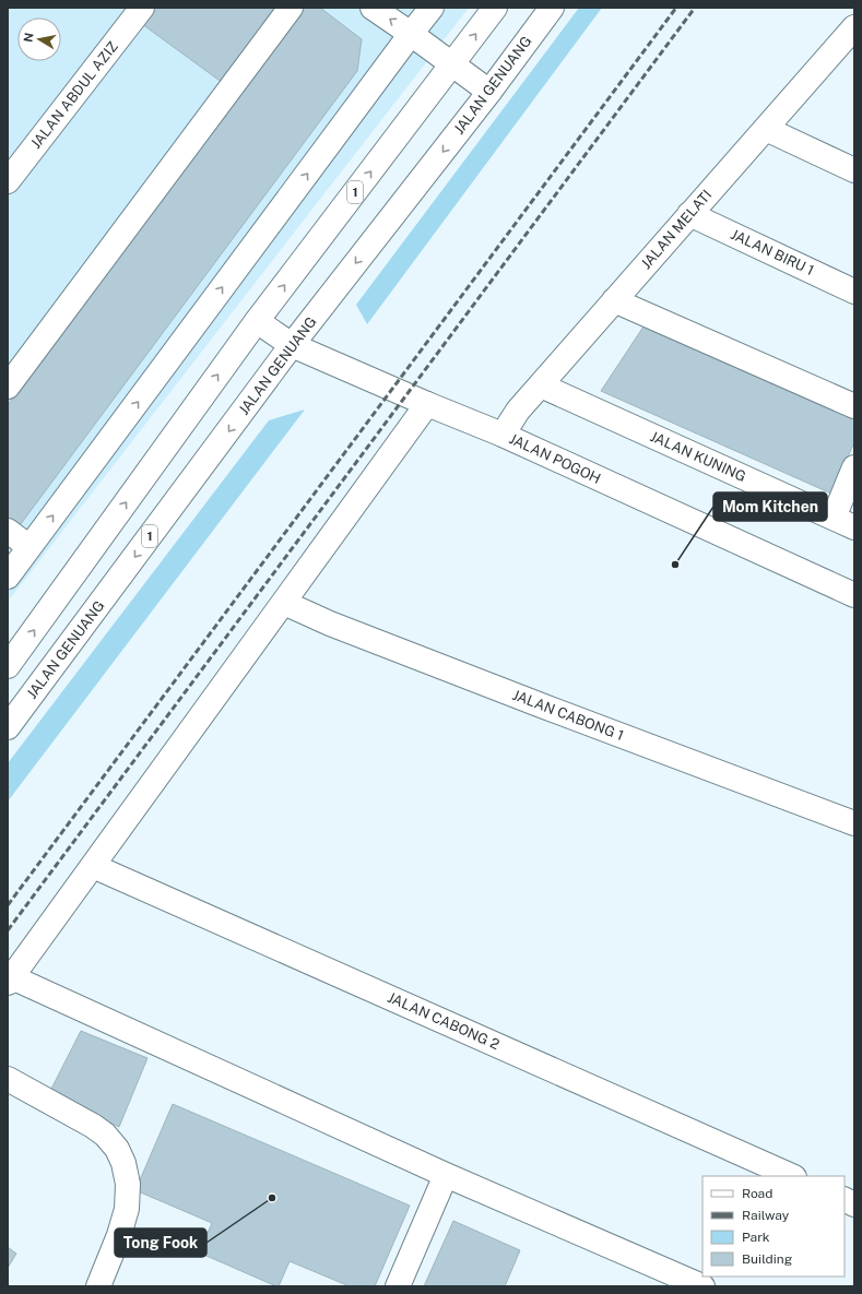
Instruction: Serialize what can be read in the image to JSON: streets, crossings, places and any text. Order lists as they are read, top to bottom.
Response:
{
  "streets": {
    "main road": [
      "JALAN GENUANG",
      "JALAN ABDUL AZIZ",
      "1",
      "JALAN MELATI",
      "JALAN BIRU 1",
      "JALAN KUNING",
      "JALAN POGOH",
      "JALAN CABONG 1",
      "JALAN CABONG 2"
    ]
  },
  "crossings": [
    ["JALAN GENUANG", "JALAN POGOH"],
    ["1", "JALAN POGOH"],
    ["JALAN MELATI", "JALAN BIRU 1"],
    ["JALAN MELATI", "JALAN KUNING"],
    ["JALAN MELATI", "JALAN POGOH"]
  ],
  "places": ["Mom Kitchen", "Tong Fook"],
  "legend": [
    "Road",
    "Railway",
    "Park",
    "Building"
  ],
  "north": "left"
}
